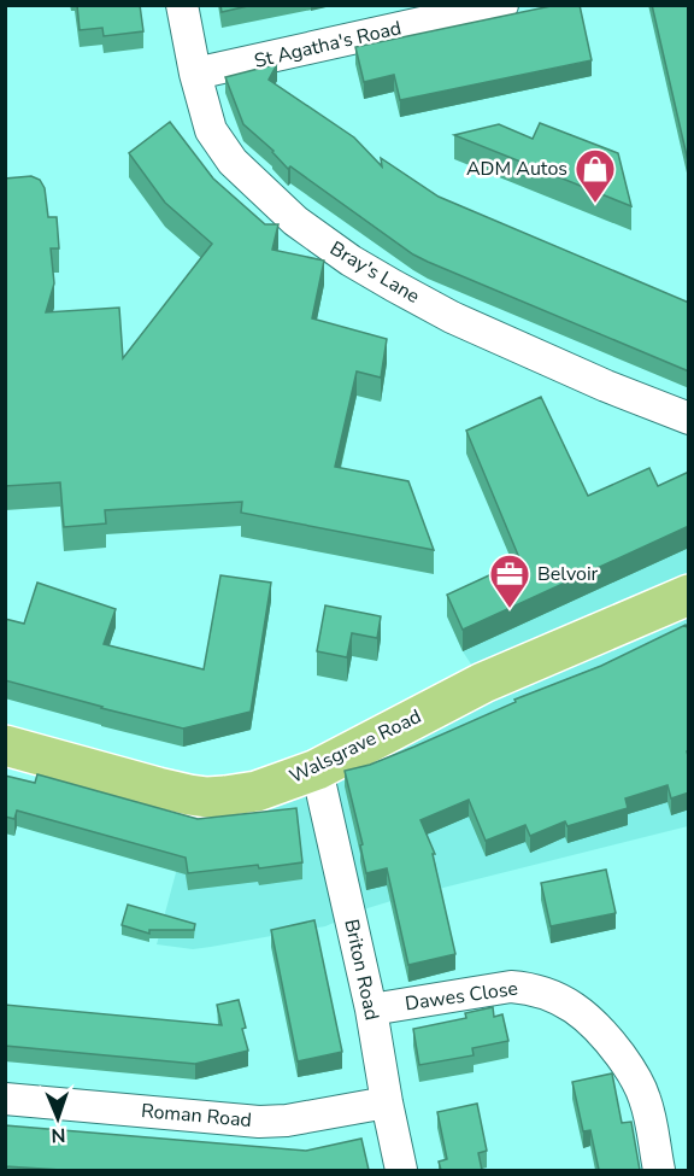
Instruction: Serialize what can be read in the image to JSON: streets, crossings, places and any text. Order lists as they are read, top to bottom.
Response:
{
  "streets": {
    "highway": ["Walsgrave Road"],
    "street": [
      "St Agatha's Road",
      "Bray's Lane",
      "Briton Road",
      "Dawes Close",
      "Roman Road"
    ]
  },
  "crossings": [
    ["St Agatha's Road", "Bray's Lane"],
    ["Walsgrave Road", "Briton Road"],
    ["Briton Road", "Dawes Close"],
    ["Briton Road", "Roman Road"]
  ],
  "places": {
    "shop": ["ADM Autos"],
    "office": ["Belvoir"]
  },
  "north": "bottom"
}
